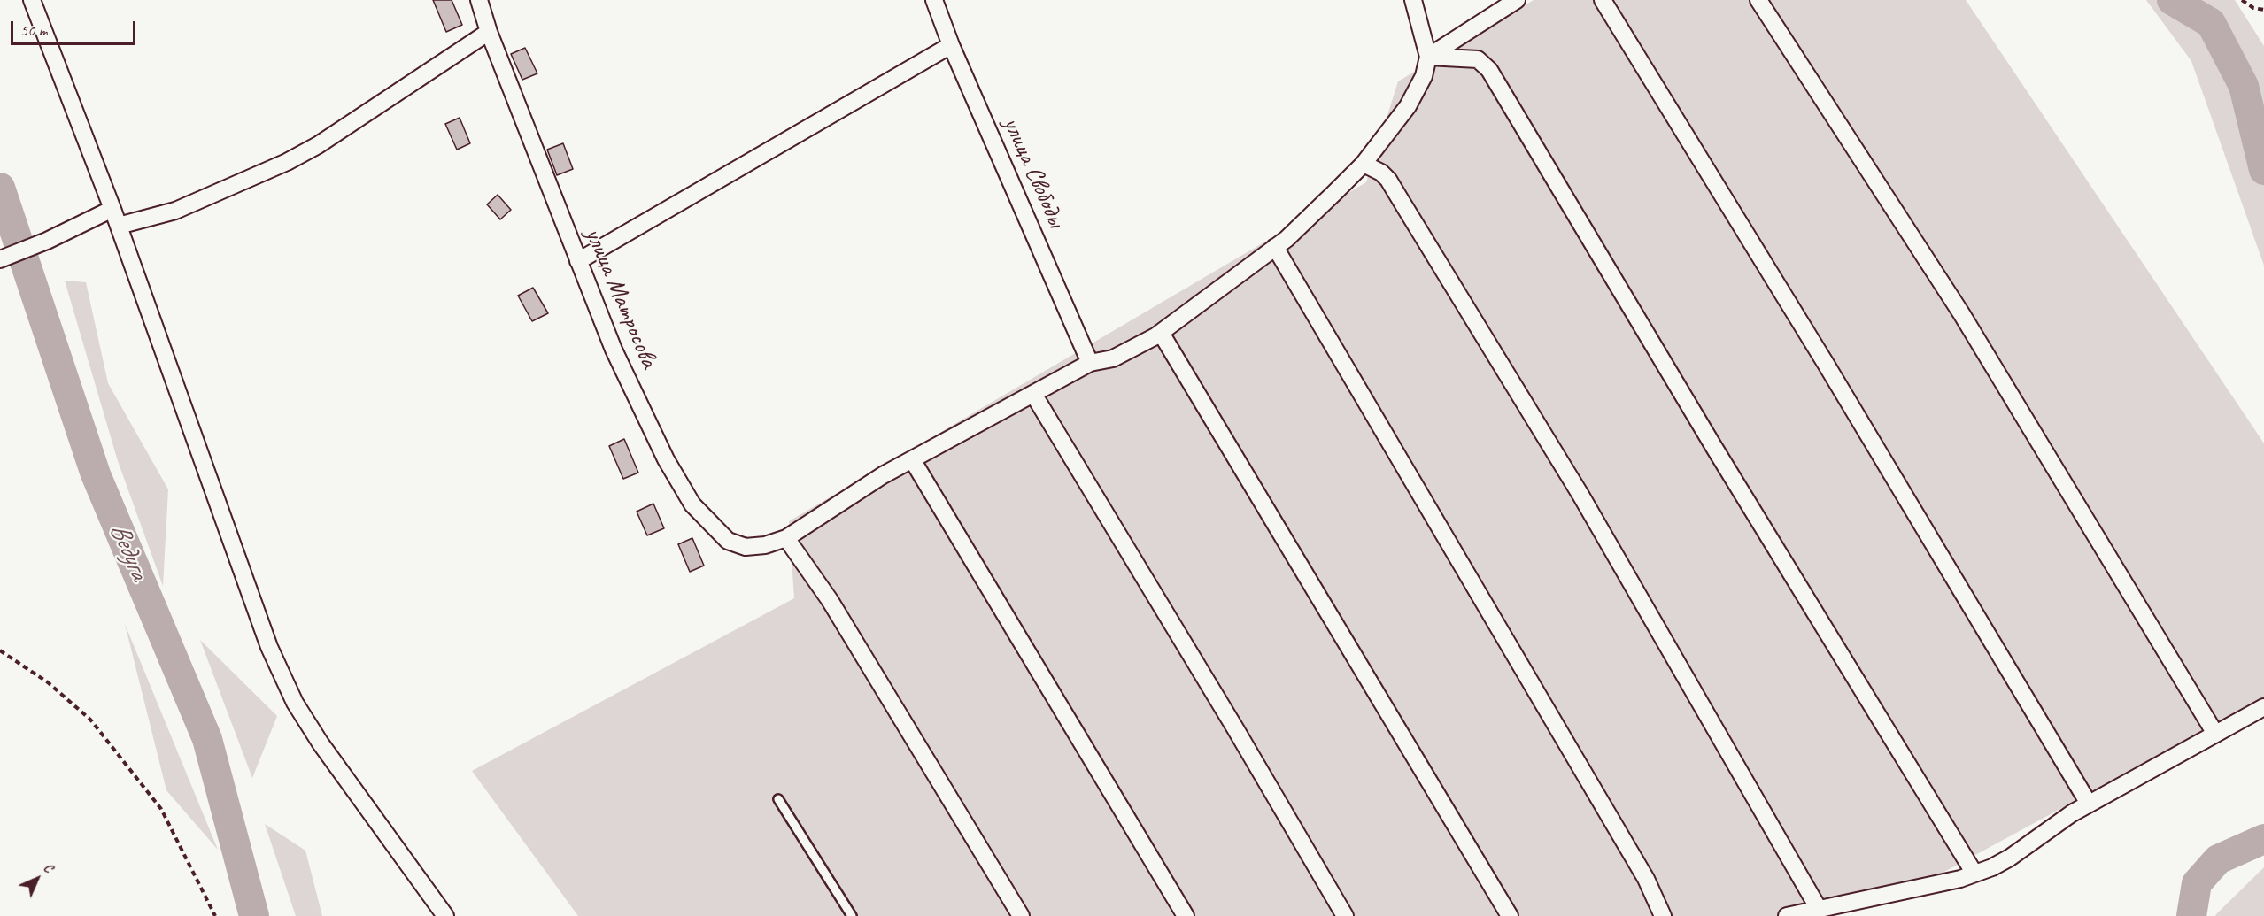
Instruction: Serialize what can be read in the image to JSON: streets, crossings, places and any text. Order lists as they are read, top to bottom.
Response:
{
  "streets": {
    "street": ["улица Свободы", "улица Матросова"]
  },
  "crossings": [
    ["улица Свободы", "улица Матросова"]
  ],
  "water": ["Ведуга"],
  "scale_bar": "50 m",
  "north": "top right"
}
